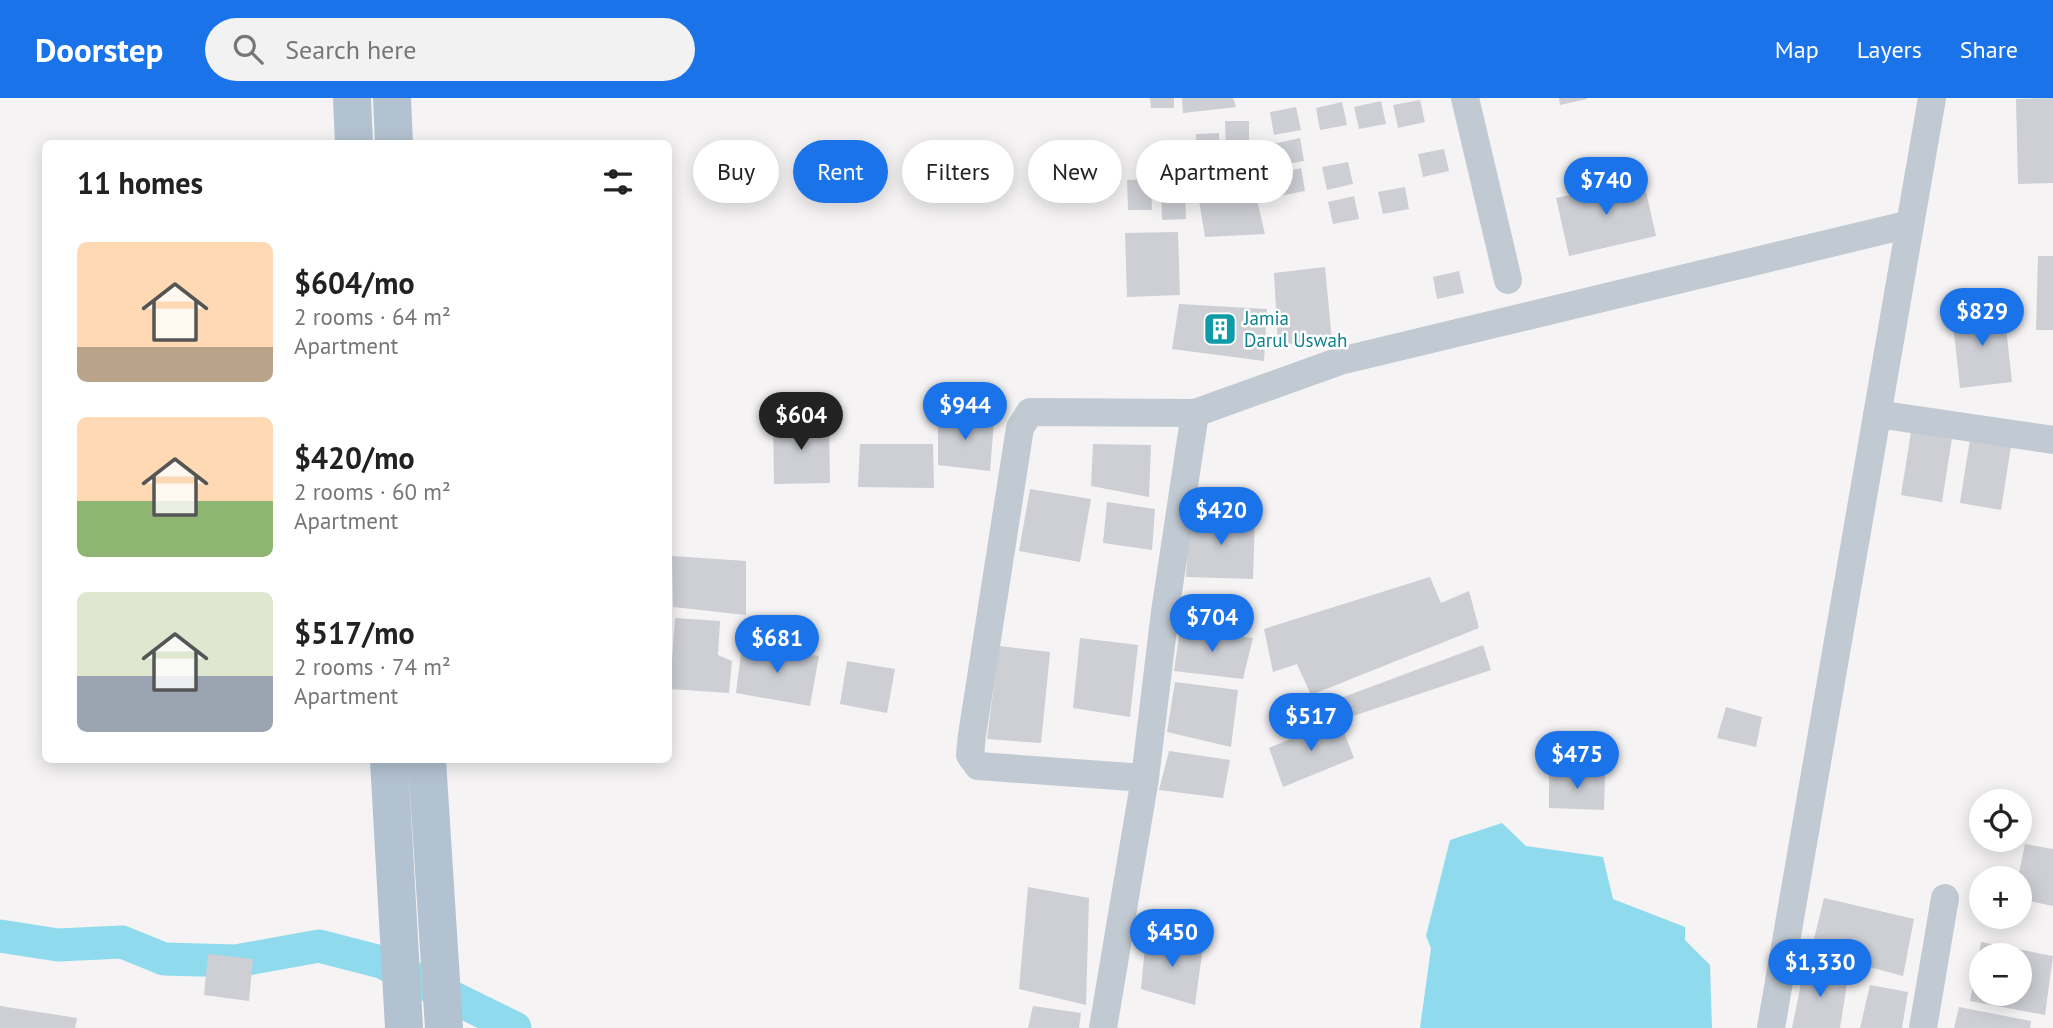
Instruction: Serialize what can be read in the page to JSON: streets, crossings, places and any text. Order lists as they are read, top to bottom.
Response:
{
  "places": {
    "building": ["Jamia Darul Uswah"]
  },
  "page": {
    "header": "Doorstep",
    "search": "Search here",
    "nav": ["Map", "Layers", "Share"],
    "chip": [
      "Buy",
      "Rent",
      "Filters",
      "New",
      "Apartment"
    ],
    "heading": "11 homes",
    "price": [
      "$740",
      "$829",
      "$944",
      "$604",
      "$420",
      "$704",
      "$681",
      "$517",
      "$475",
      "$450",
      "$1,330"
    ],
    "list": [
      {
        "name": "$604/mo",
        "note": "2 rooms · 64 m² · Apartment"
      },
      {
        "name": "$420/mo",
        "note": "2 rooms · 60 m² · Apartment"
      },
      {
        "name": "$517/mo",
        "note": "2 rooms · 74 m² · Apartment"
      }
    ],
    "map_buttons": ["+", "−"]
  }
}
